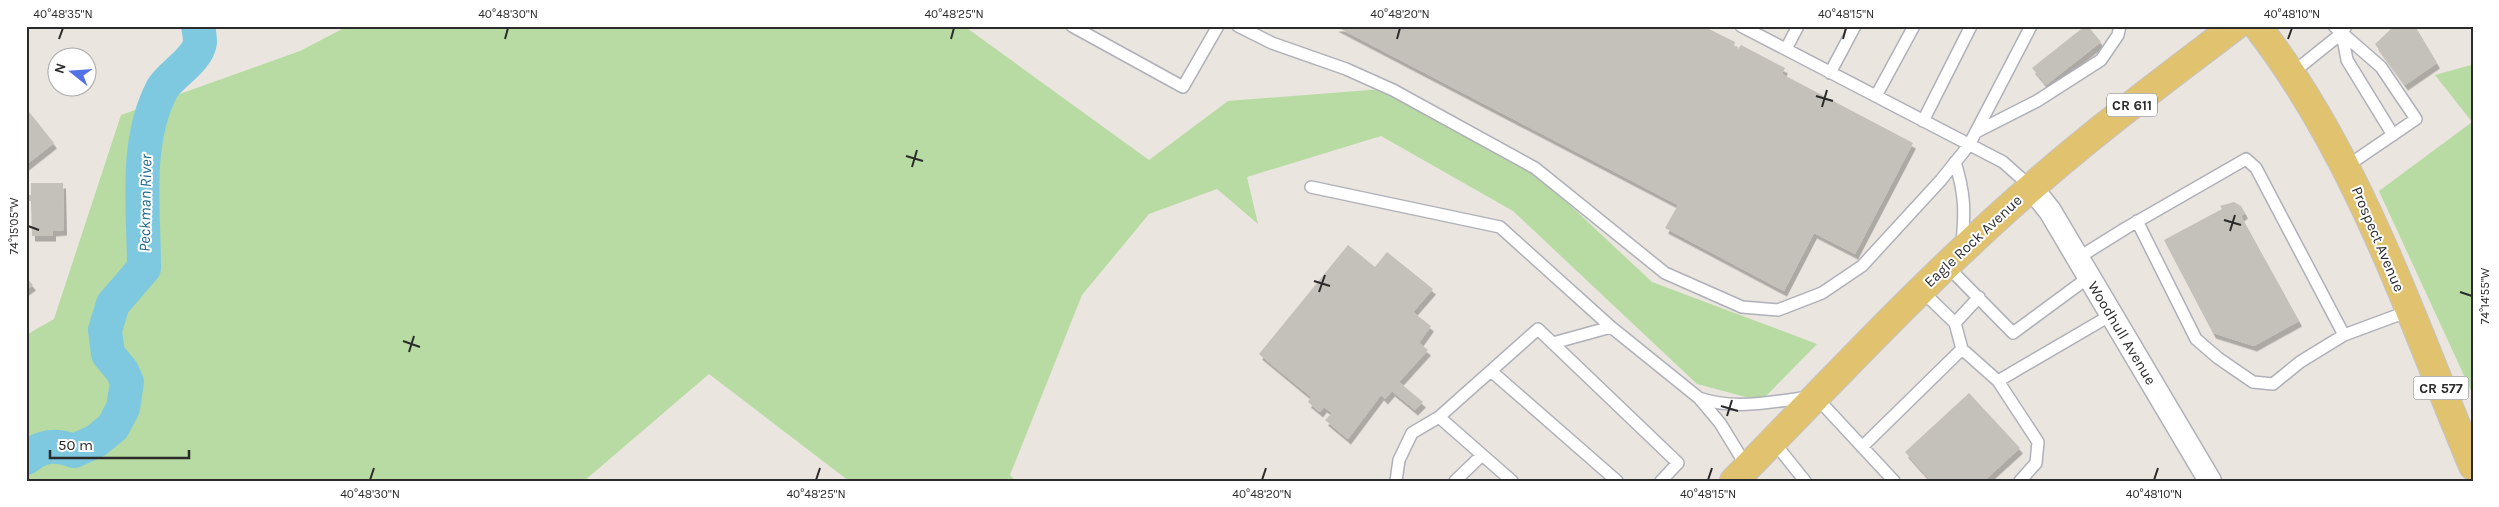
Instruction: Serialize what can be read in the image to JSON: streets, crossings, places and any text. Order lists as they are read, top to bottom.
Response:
{
  "streets": {
    "main road": [
      "CR 611",
      "Prospect Avenue",
      "Eagle Rock Avenue",
      "CR 577"
    ],
    "street": ["Woodhull Avenue"]
  },
  "crossings": [
    ["Eagle Rock Avenue", "Woodhull Avenue"]
  ],
  "water": ["Peckman River"],
  "scale_bar": "50 m",
  "north": "left",
  "coordinates": [
    "40°48'35\"N",
    "40°48'30\"N",
    "40°48'25\"N",
    "40°48'20\"N",
    "40°48'15\"N",
    "40°48'10\"N",
    "74°15'05\"W",
    "74°14'55\"W"
  ]
}
